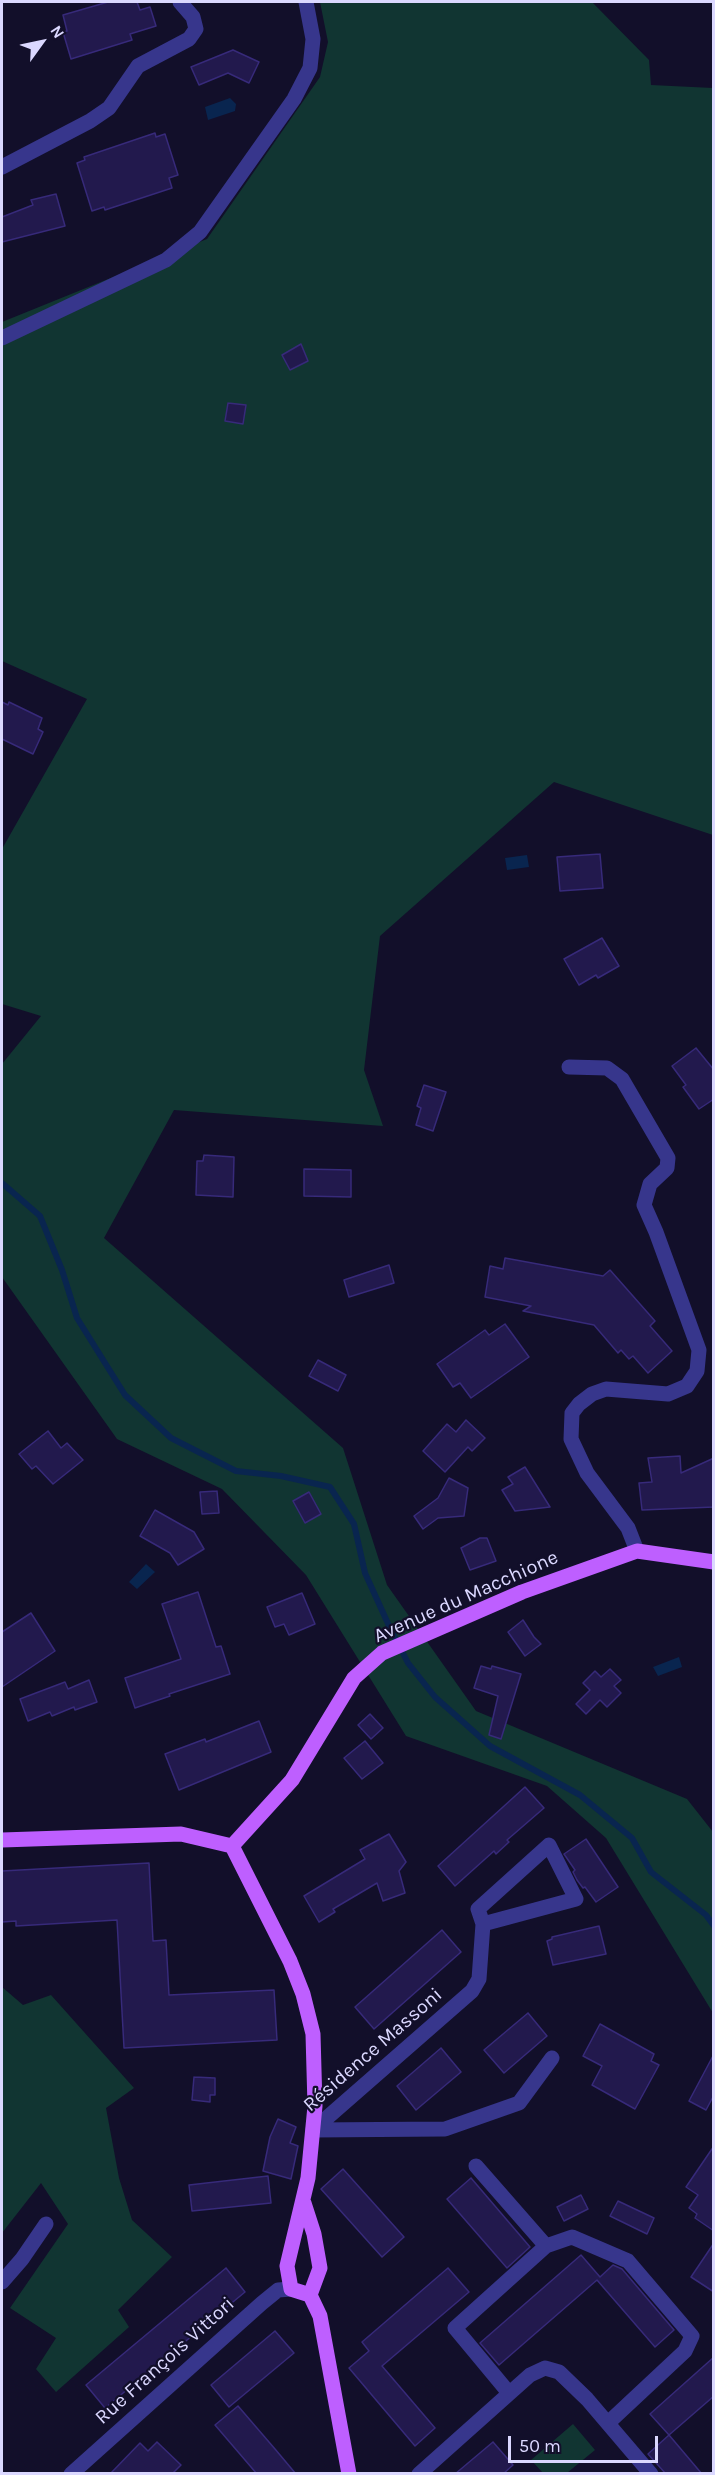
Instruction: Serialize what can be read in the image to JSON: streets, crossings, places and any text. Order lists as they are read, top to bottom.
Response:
{
  "streets": {
    "main road": ["Avenue du Macchione"],
    "street": ["Résidence Massoni", "Rue François Vittori"]
  },
  "scale_bar": "50 m",
  "north": "top right"
}
